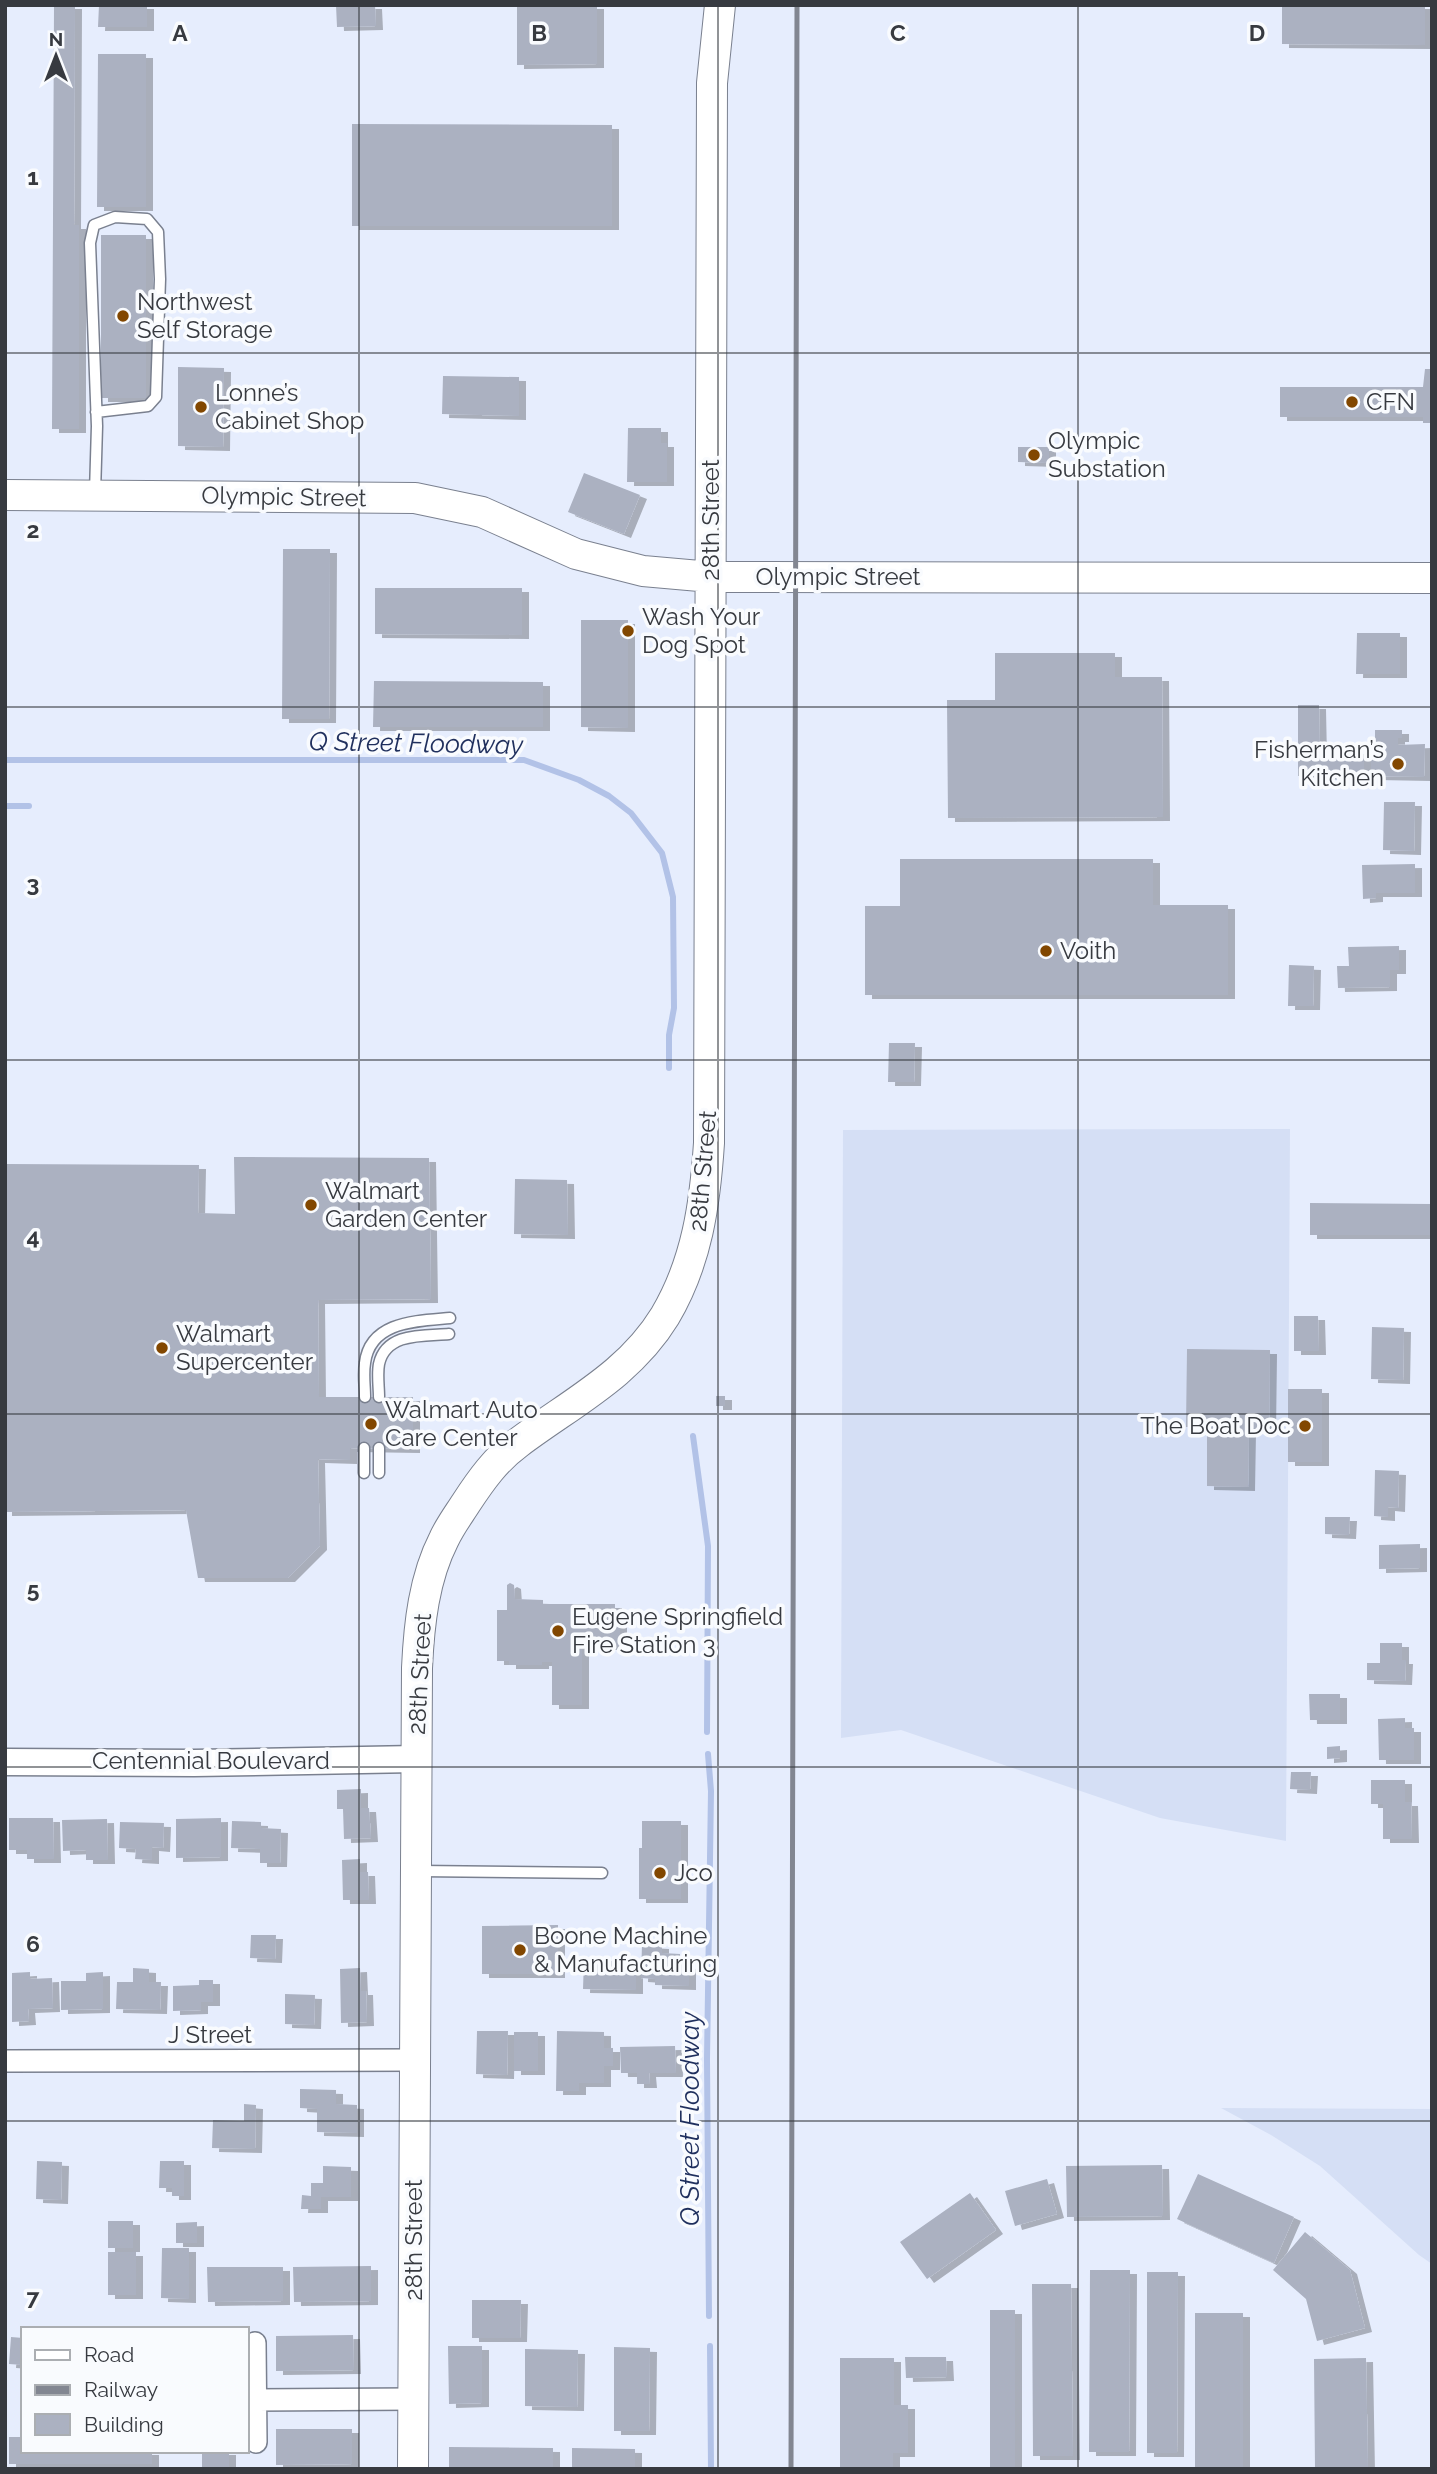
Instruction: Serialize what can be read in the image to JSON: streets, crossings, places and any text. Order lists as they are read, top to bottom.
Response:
{
  "streets": {
    "main road": ["Olympic Street", "28th Street"],
    "street": ["Centennial Boulevard", "J Street"]
  },
  "crossings": [
    ["Olympic Street", "28th Street"],
    ["28th Street", "Centennial Boulevard"],
    ["28th Street", "J Street"]
  ],
  "water": ["Q Street Floodway"],
  "places": [
    "Northwest Self Storage",
    "CFN",
    "Lonne’s Cabinet Shop",
    "Olympic Substation",
    "Wash Your Dog Spot",
    "Fisherman’s Kitchen",
    "Voith",
    "Walmart Garden Center",
    "Walmart Supercenter",
    "Walmart Auto Care Center",
    "The Boat Doc",
    "Eugene Springfield Fire Station 3",
    "Jco",
    "Boone Machine & Manufacturing"
  ],
  "legend": ["Road", "Railway", "Building"],
  "north": "top",
  "grid": {
    "columns": [
      "A",
      "B",
      "C",
      "D"
    ],
    "rows": [
      "1",
      "2",
      "3",
      "4",
      "5",
      "6",
      "7"
    ]
  }
}
